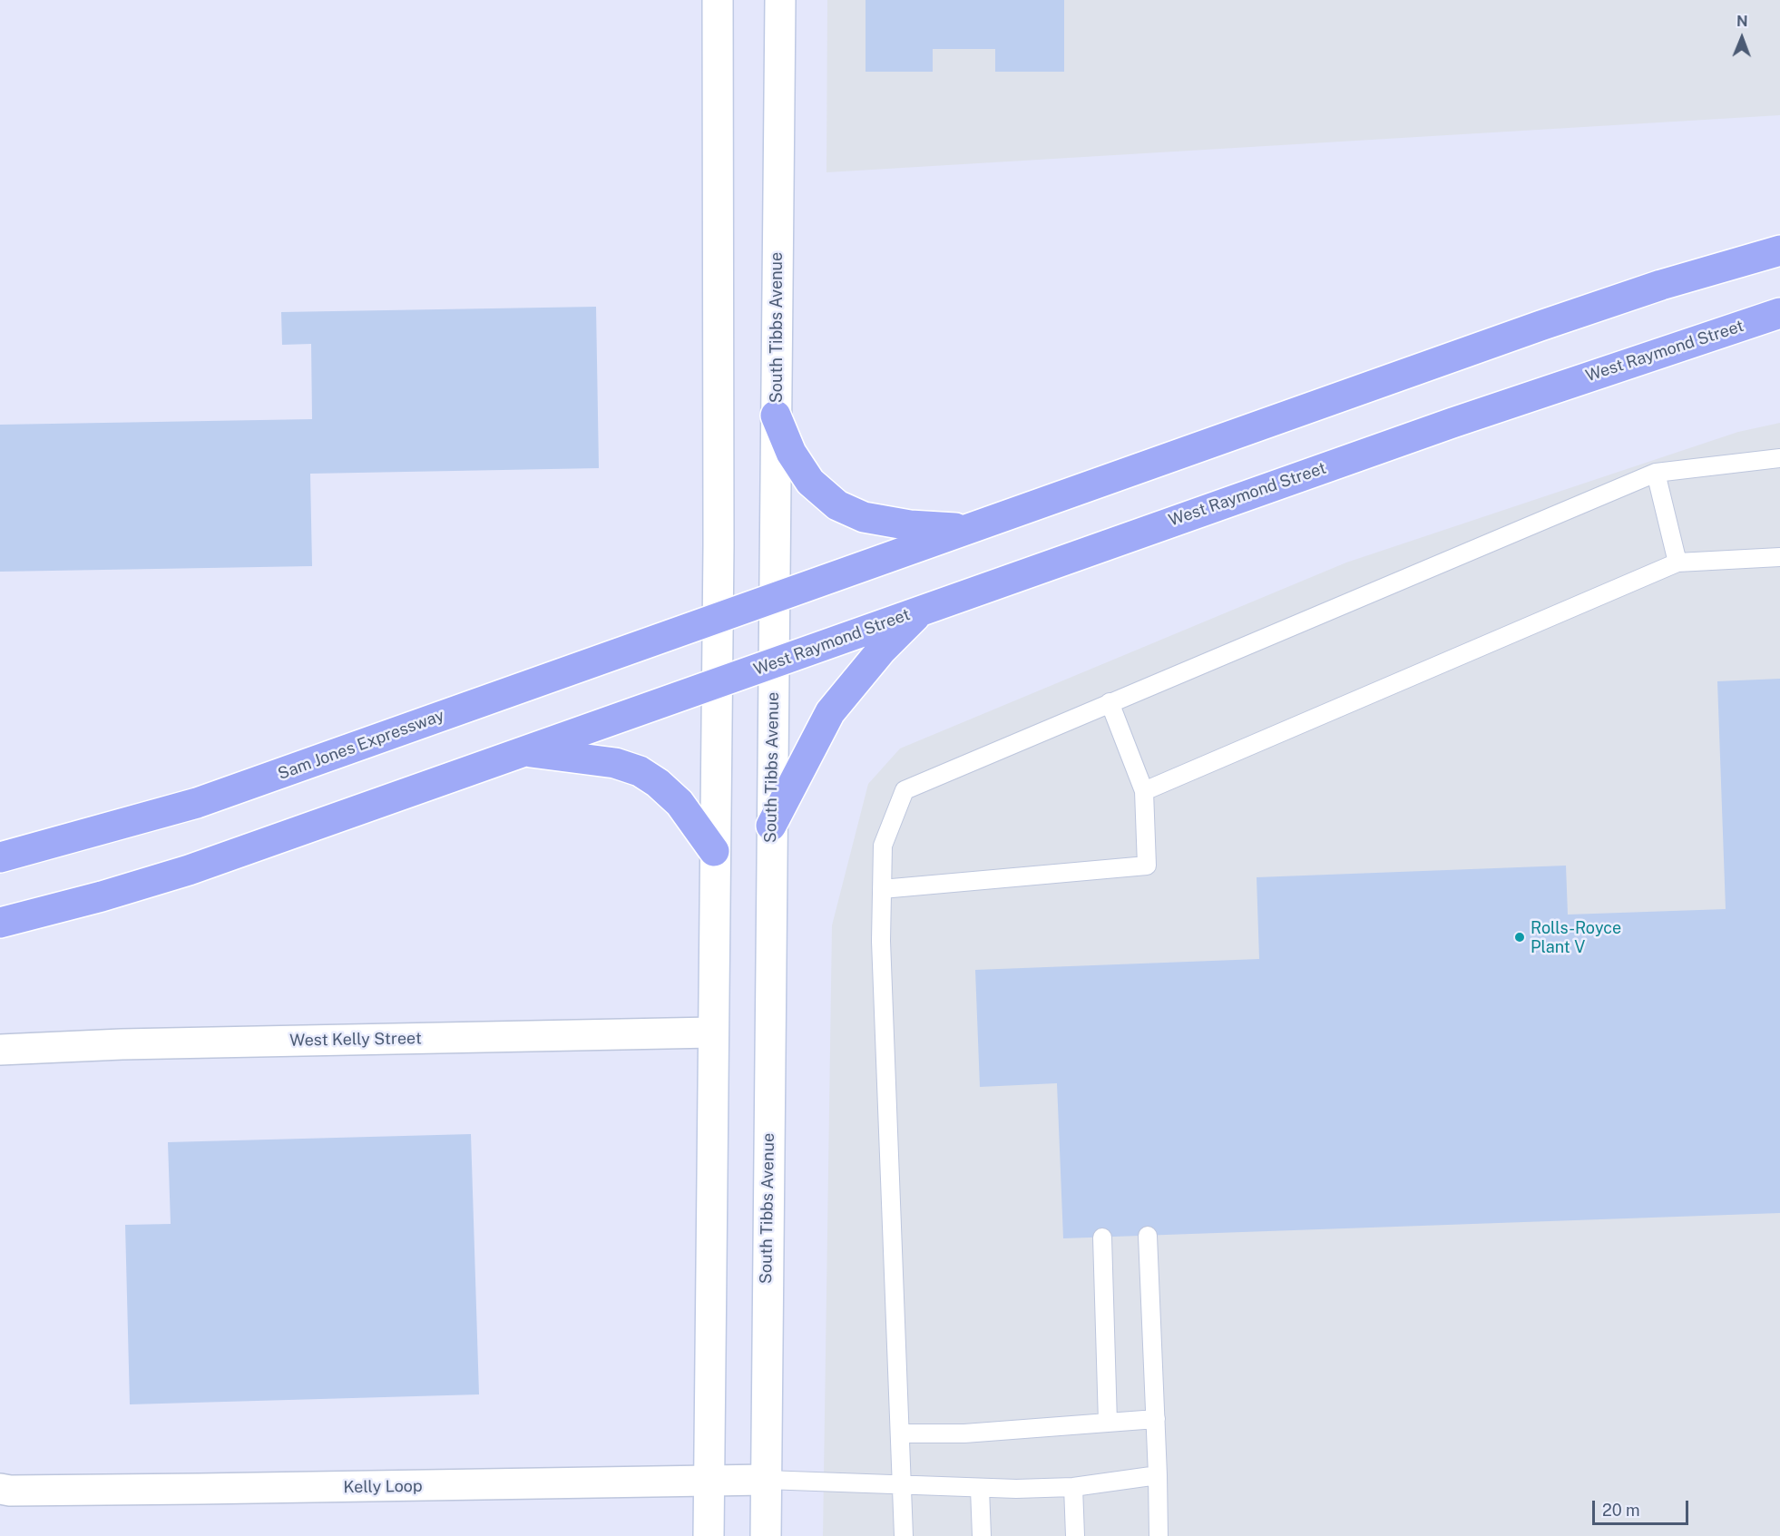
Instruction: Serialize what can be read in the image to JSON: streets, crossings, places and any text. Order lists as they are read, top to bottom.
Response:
{
  "streets": {
    "main road": [
      "South Tibbs Avenue",
      "West Raymond Street",
      "Sam Jones Expressway",
      "West Kelly Street",
      "Kelly Loop"
    ]
  },
  "crossings": [
    ["South Tibbs Avenue", "West Raymond Street"],
    ["South Tibbs Avenue", "Kelly Loop"]
  ],
  "places": ["Rolls-Royce Plant V"],
  "scale_bar": "20 m",
  "north": "top"
}
